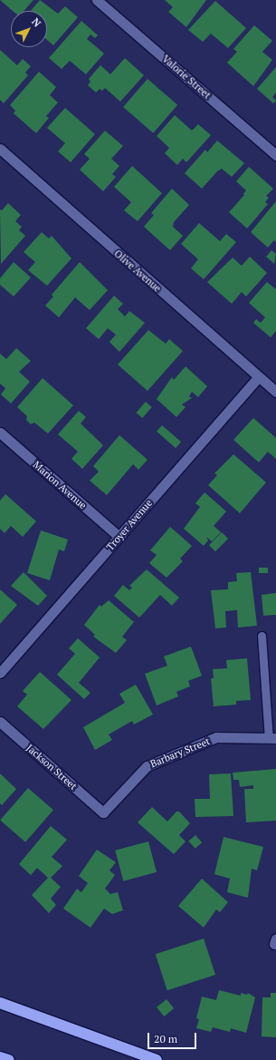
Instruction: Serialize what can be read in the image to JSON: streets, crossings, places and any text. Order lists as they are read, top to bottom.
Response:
{
  "streets": {
    "street": [
      "Valorie Street",
      "Olive Avenue",
      "Marion Avenue",
      "Troyer Avenue",
      "Barbary Street",
      "Jackson Street"
    ]
  },
  "crossings": [
    ["Olive Avenue", "Troyer Avenue"],
    ["Marion Avenue", "Troyer Avenue"],
    ["Barbary Street", "Jackson Street"]
  ],
  "scale_bar": "20 m",
  "north": "top right"
}
